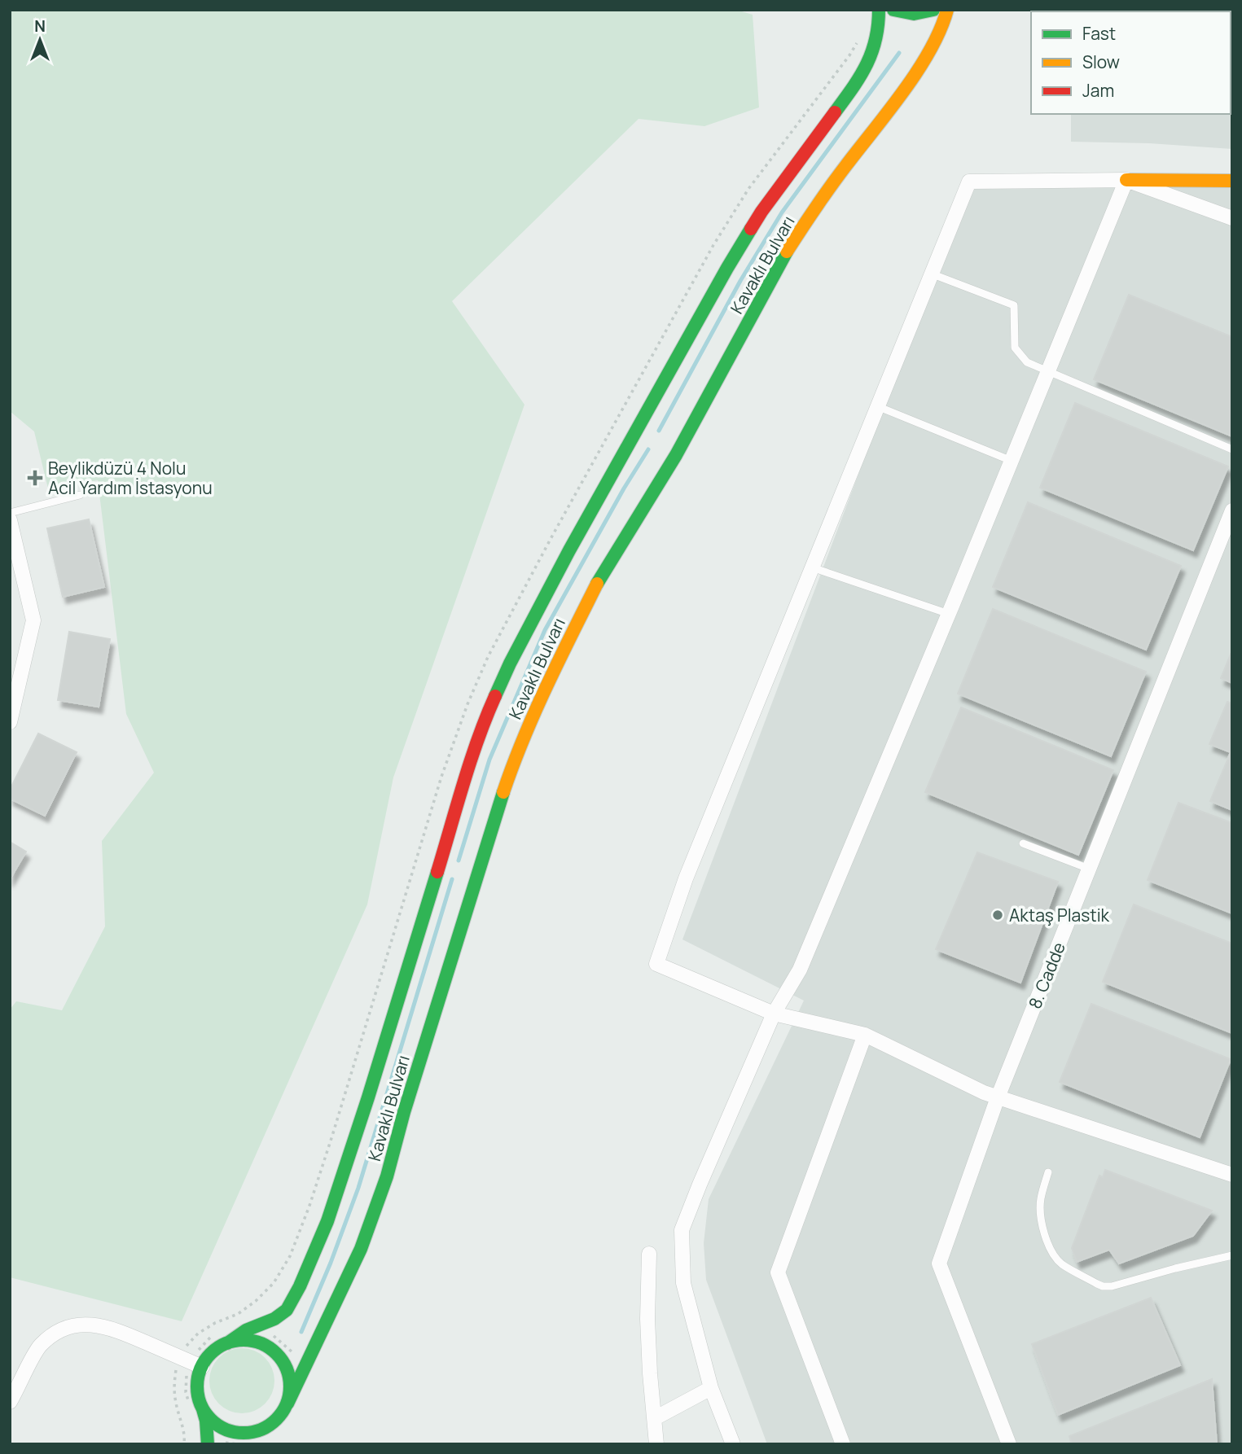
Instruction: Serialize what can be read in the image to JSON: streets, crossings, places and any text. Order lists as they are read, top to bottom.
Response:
{
  "streets": {
    "main road": ["Kavaklı Bulvarı"],
    "street": ["8. Cadde"]
  },
  "places": {
    "health": ["Beylikdüzü 4 Nolu Acil Yardım İstasyonu"],
    "other": ["Aktaş Plastik"]
  },
  "legend": ["Fast", "Slow", "Jam"],
  "north": "top"
}
